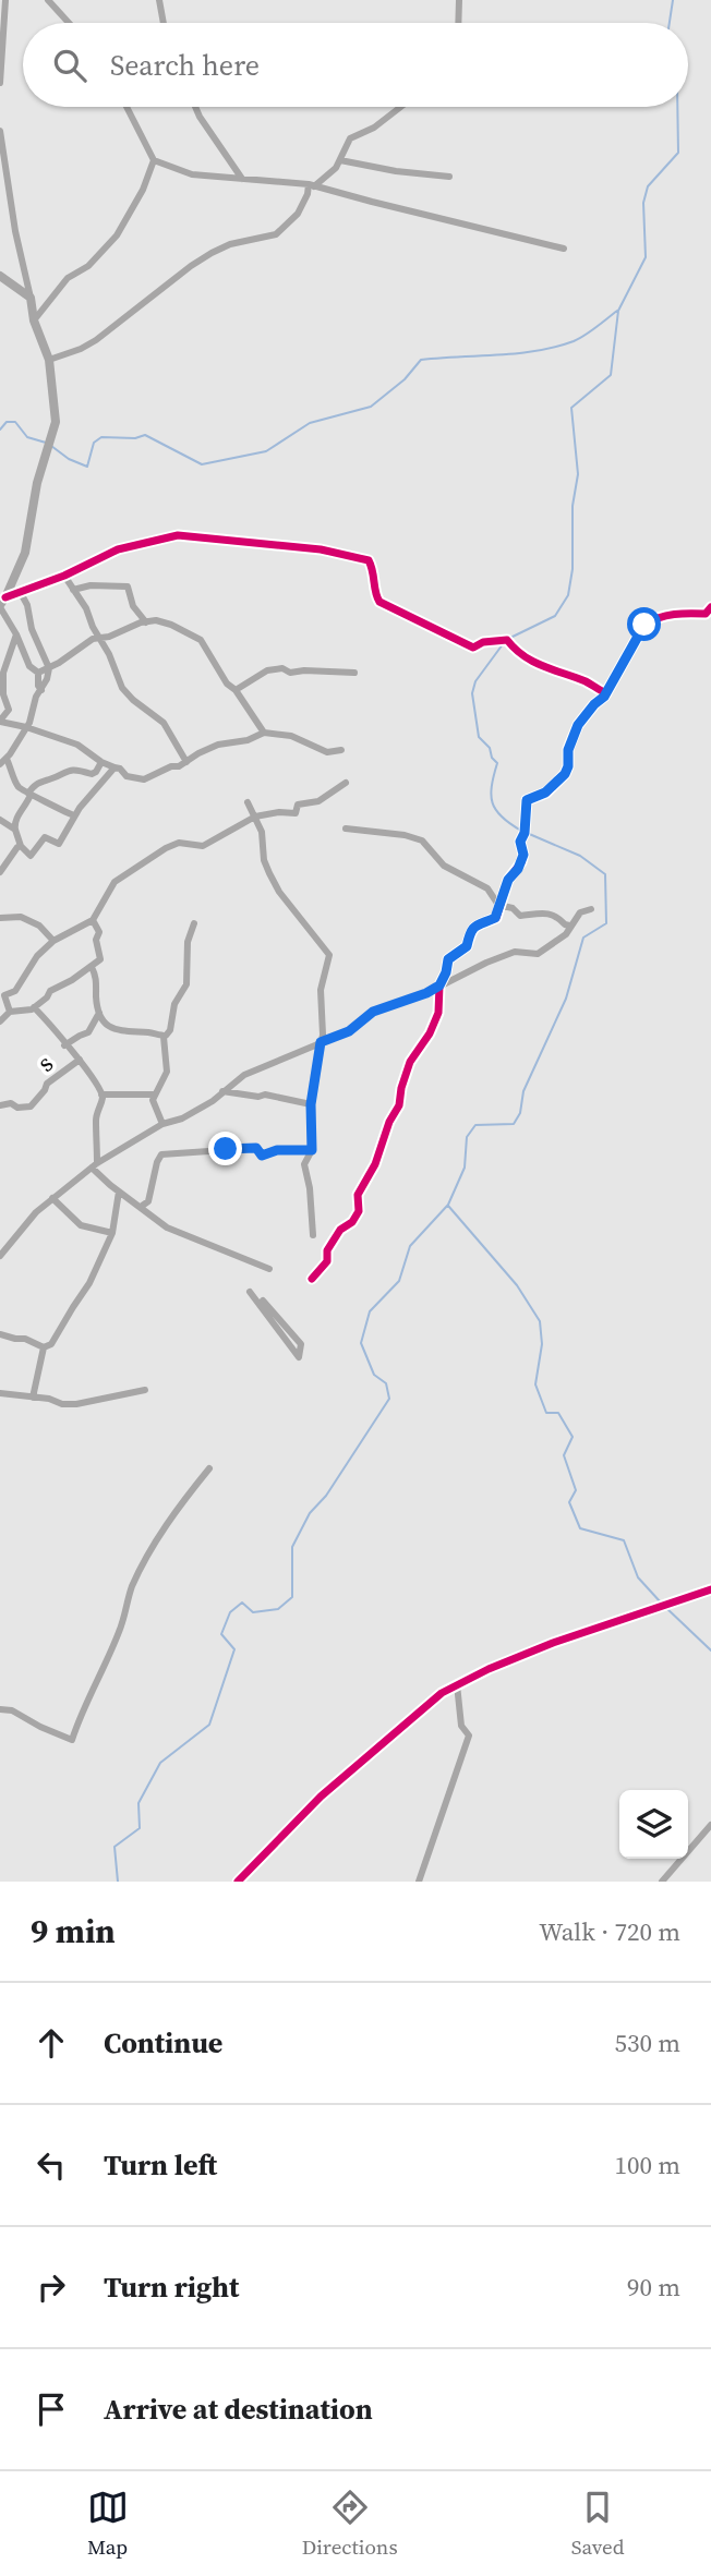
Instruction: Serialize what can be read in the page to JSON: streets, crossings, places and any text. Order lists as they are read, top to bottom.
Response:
{
  "streets": {
    "street": ["s"]
  },
  "page": {
    "search": "Search here",
    "heading": ["9 min", "Walk · 720 m"],
    "list": [
      ["Continue", "530 m"],
      ["Turn left", "100 m"],
      ["Turn right", "90 m"],
      "Arrive at destination"
    ],
    "nav": ["Map", "Directions", "Saved"]
  }
}
